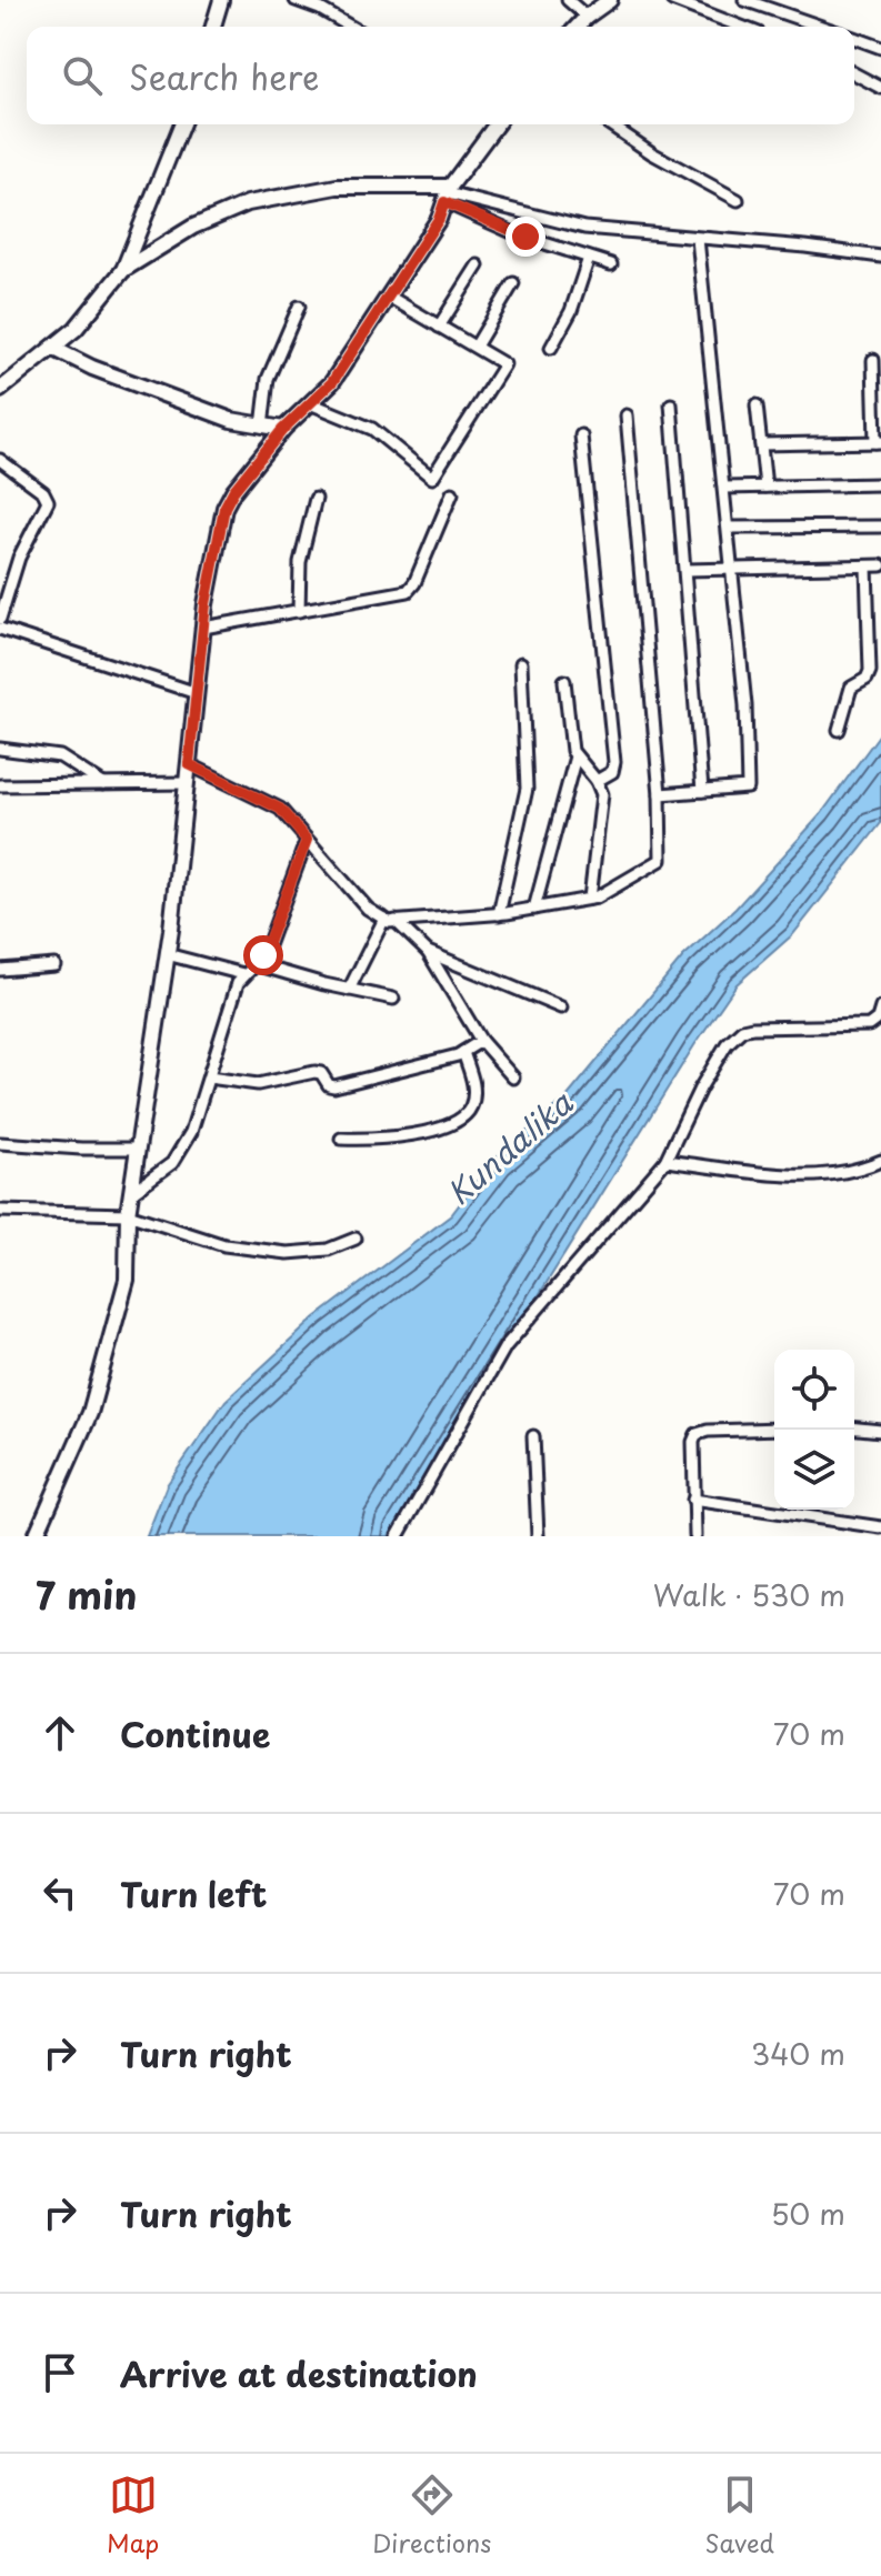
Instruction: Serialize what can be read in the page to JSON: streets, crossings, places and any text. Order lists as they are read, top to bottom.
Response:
{
  "water": ["Kundalika"],
  "page": {
    "search": "Search here",
    "heading": ["7 min", "Walk · 530 m"],
    "list": [
      ["Continue", "70 m"],
      ["Turn left", "70 m"],
      ["Turn right", "340 m"],
      ["Turn right", "50 m"],
      "Arrive at destination"
    ],
    "nav": ["Map", "Directions", "Saved"]
  }
}
